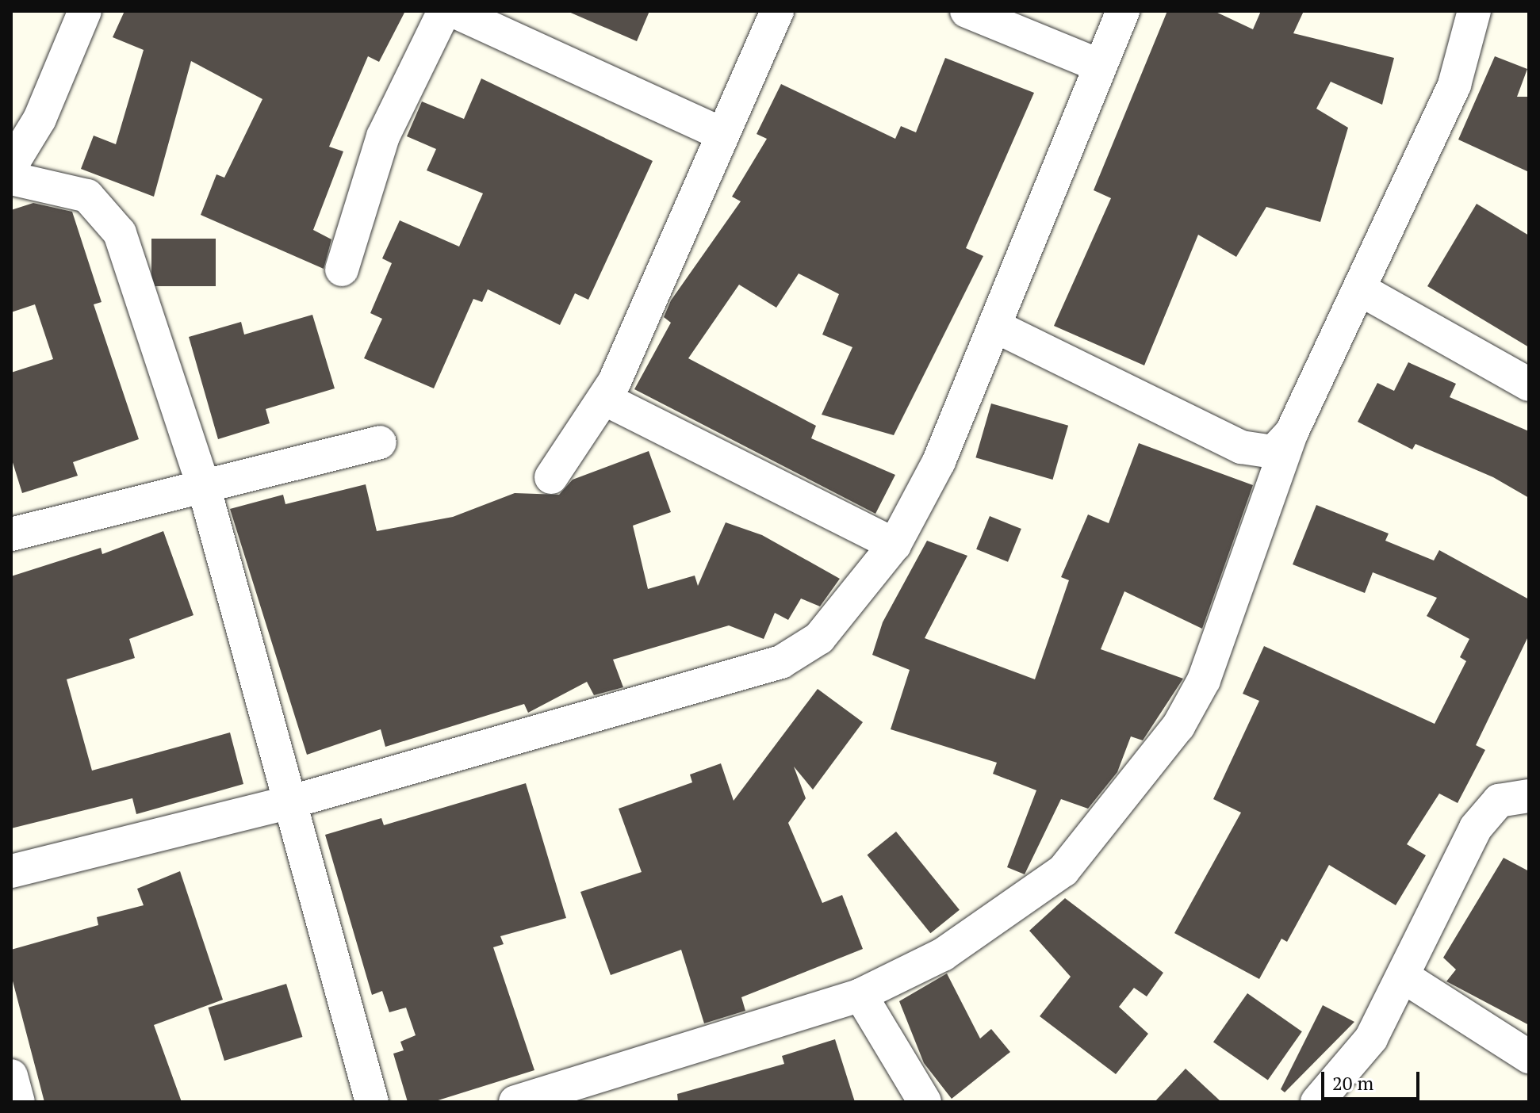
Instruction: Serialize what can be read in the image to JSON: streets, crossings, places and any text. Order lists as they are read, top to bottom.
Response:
{
  "scale_bar": "20 m"
}
